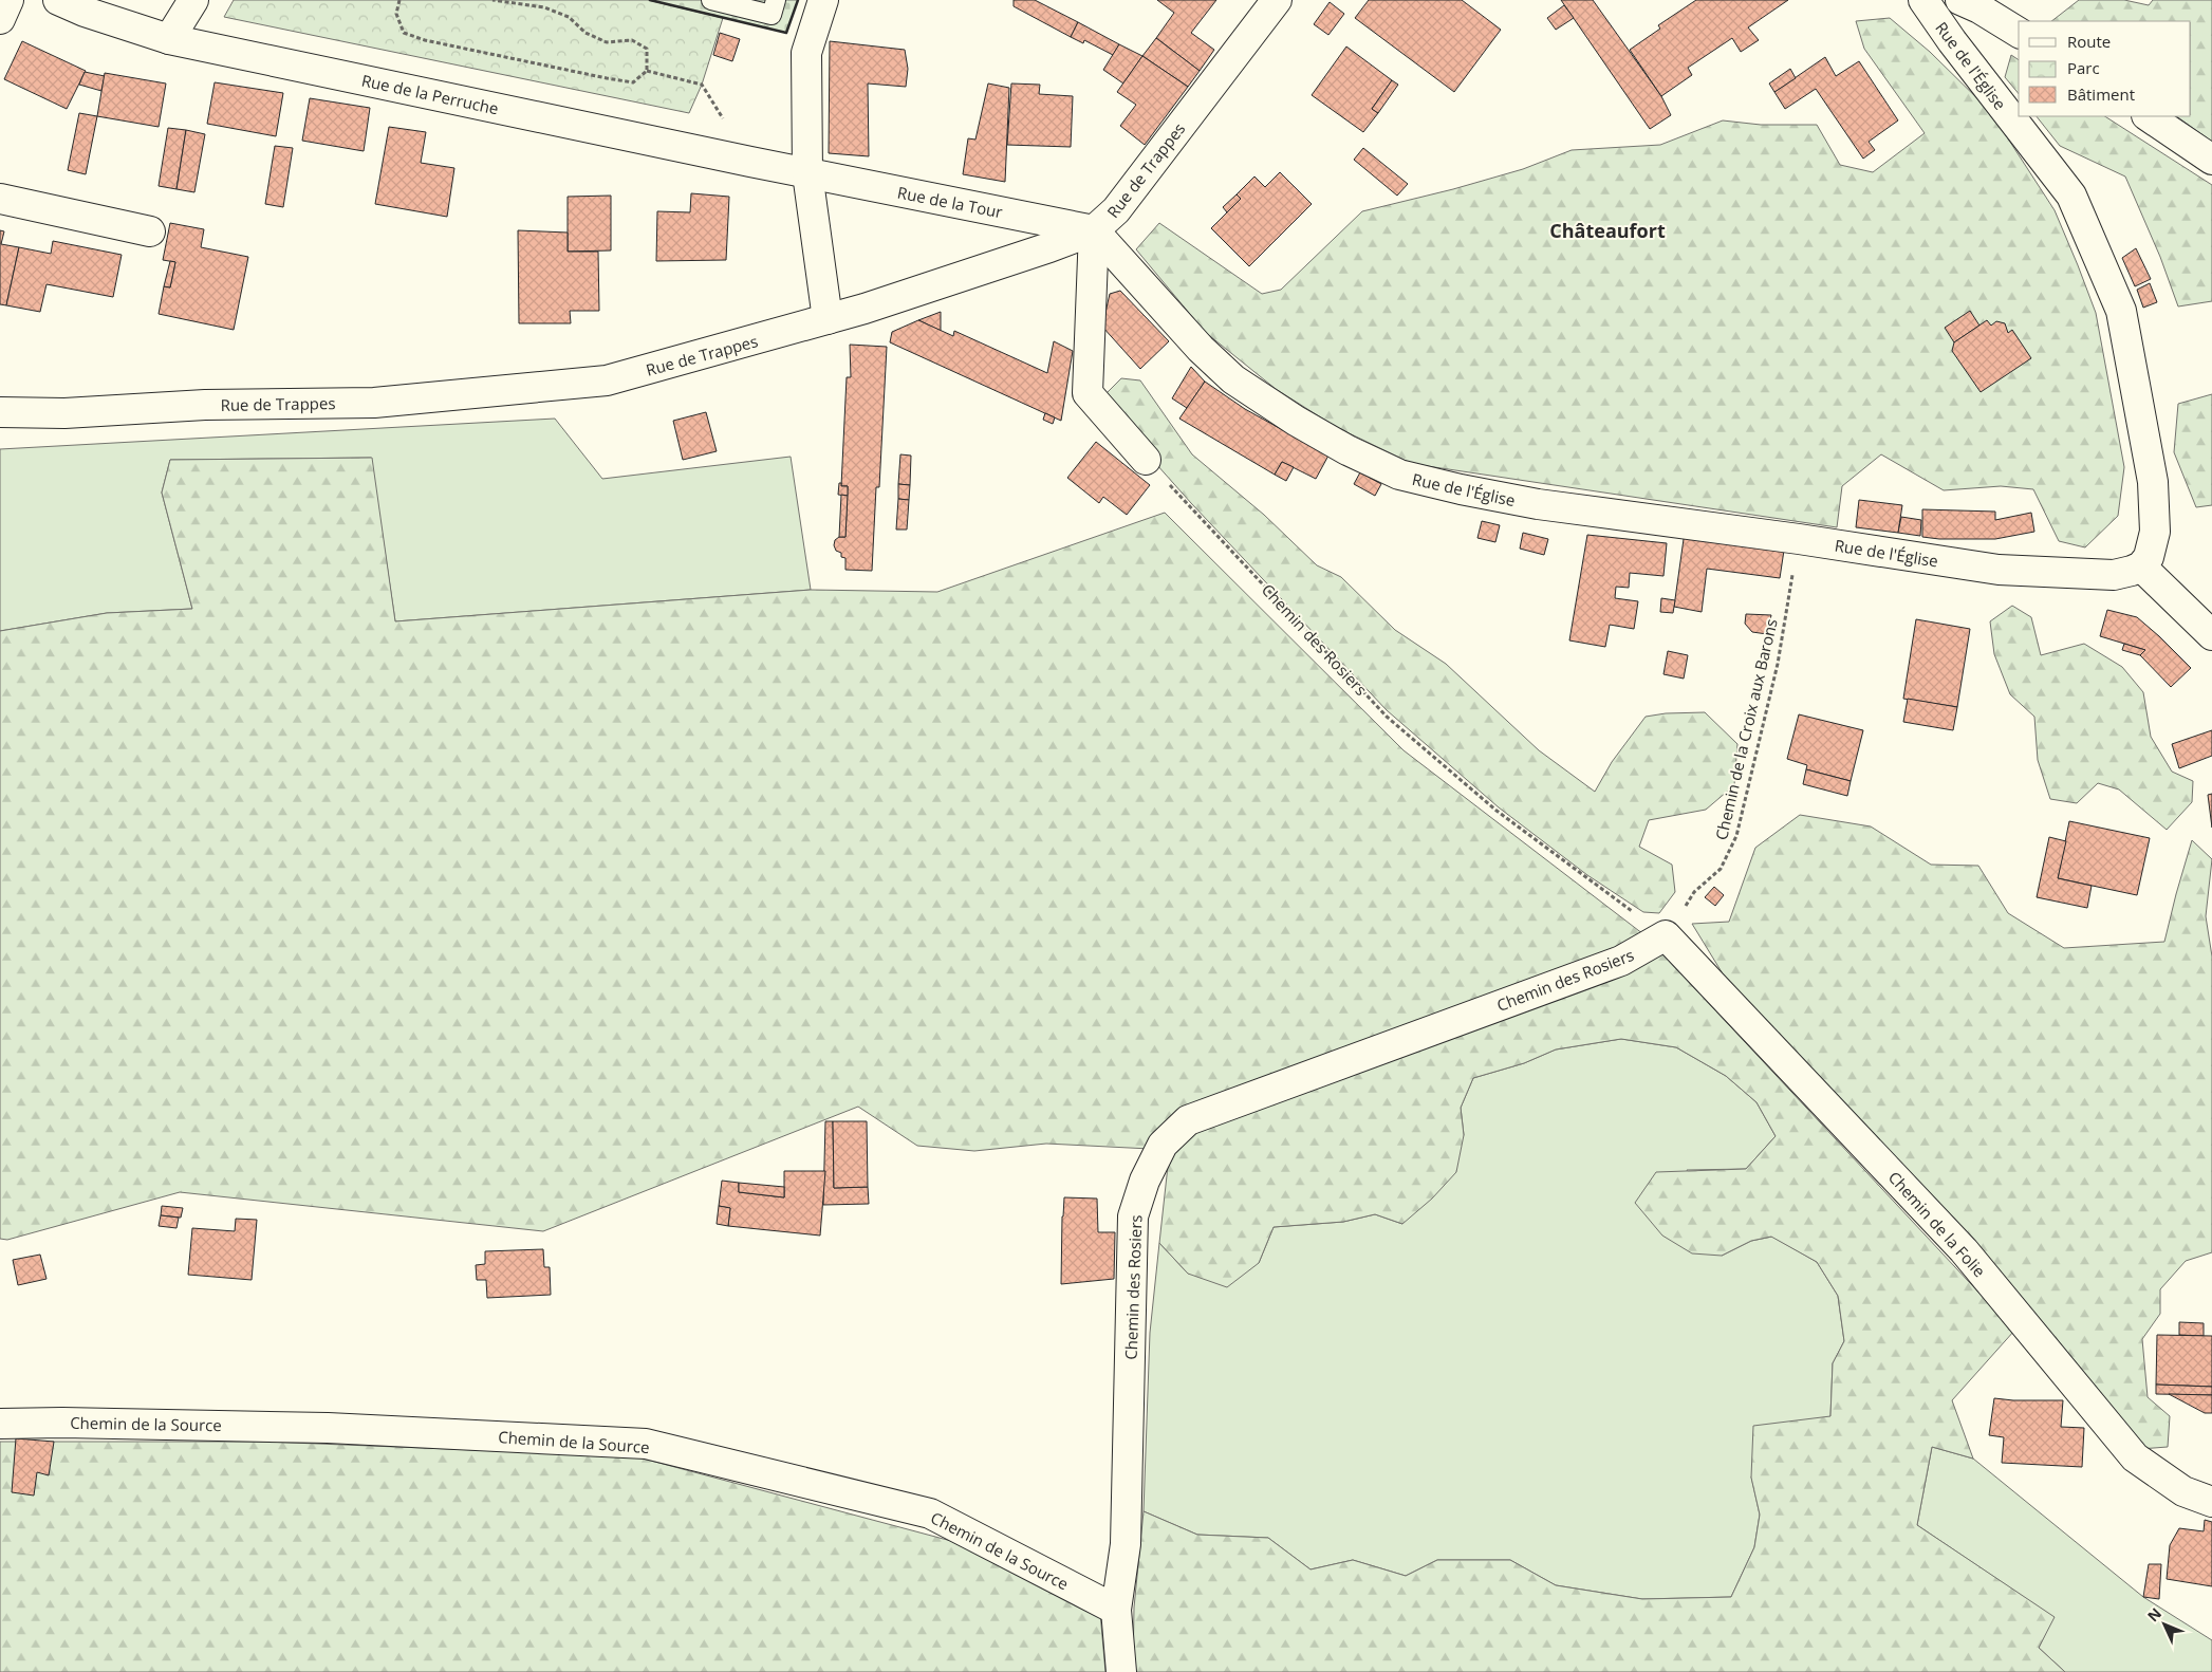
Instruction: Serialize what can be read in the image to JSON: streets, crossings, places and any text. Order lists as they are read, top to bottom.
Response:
{
  "streets": {
    "street": [
      "Rue de l'Église",
      "Rue de la Perruche",
      "Rue de Trappes",
      "Rue de la Tour",
      "Chemin des Rosiers",
      "Chemin de la Folie",
      "Chemin de la Source"
    ],
    "path": ["Chemin de la Croix aux Barons"]
  },
  "crossings": [
    ["Rue de l'Église", "Rue de Trappes"],
    ["Rue de l'Église", "Rue de la Tour"],
    ["Rue de l'Église", "Chemin de la Croix aux Barons"],
    ["Rue de la Perruche", "Rue de la Tour"],
    ["Rue de Trappes", "Rue de la Tour"],
    ["Chemin des Rosiers", "Chemin de la Croix aux Barons"],
    ["Chemin des Rosiers", "Chemin de la Folie"],
    ["Chemin des Rosiers", "Chemin de la Source"],
    ["Chemin de la Croix aux Barons", "Chemin de la Folie"]
  ],
  "districts": ["Châteaufort"],
  "legend": ["Route", "Parc", "Bâtiment"],
  "north": "top left"
}
